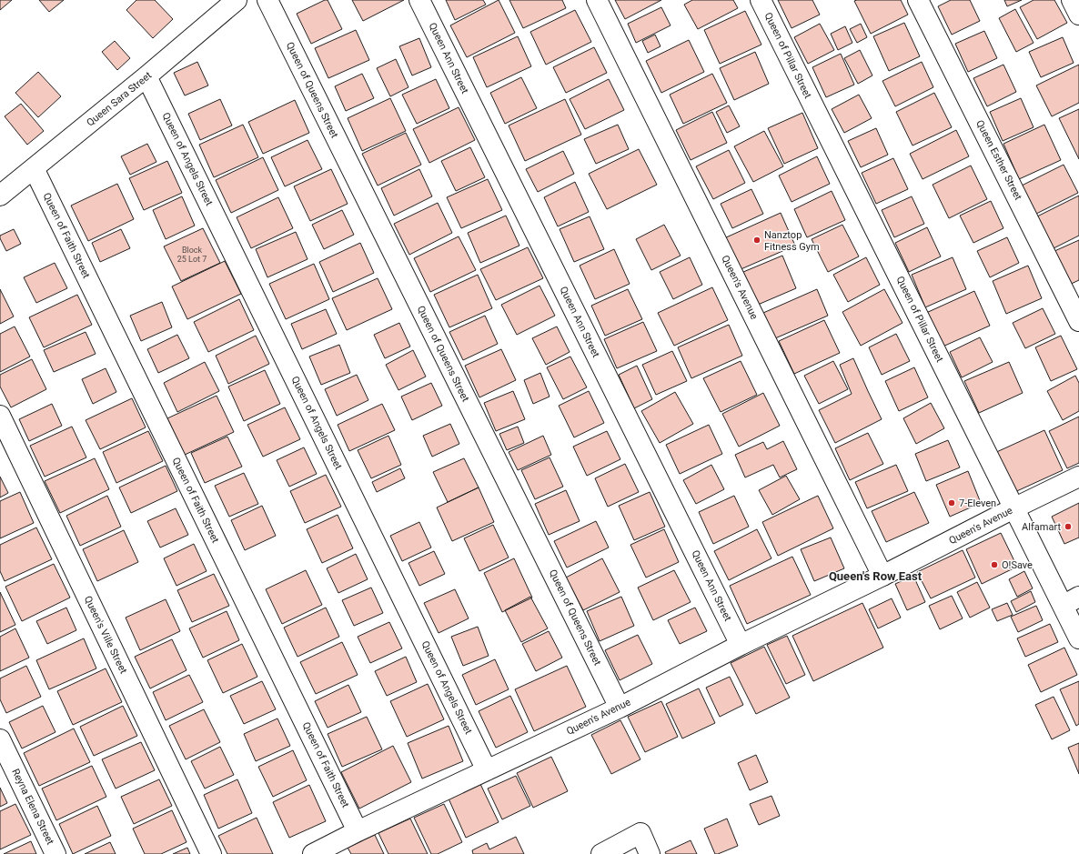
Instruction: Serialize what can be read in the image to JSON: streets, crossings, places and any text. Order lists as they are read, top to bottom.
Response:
{
  "streets": {
    "street": [
      "Queen of Pillar Street",
      "Queen Ann Street",
      "Queen of Queens Street",
      "Queen Sara Street",
      "Queen of Angels Street",
      "Queen Esther Street",
      "Queen of Faith Street",
      "Queen's Avenue",
      "Queen's Ville Street",
      "Reyna Elena Street"
    ]
  },
  "crossings": [
    ["Queen of Pillar Street", "Queen's Avenue"],
    ["Queen Ann Street", "Queen's Avenue"],
    ["Queen of Queens Street", "Queen's Avenue"],
    ["Queen Sara Street", "Queen of Angels Street"],
    ["Queen Sara Street", "Queen of Faith Street"],
    ["Queen of Angels Street", "Queen's Avenue"],
    ["Queen of Faith Street", "Queen's Avenue"]
  ],
  "districts": ["Queen's Row East"],
  "places": [
    "Nanztop Fitness Gym",
    "7-Eleven",
    "Alfamart",
    "O!Save"
  ],
  "house_numbers": ["Block 25 Lot 7"]
}
